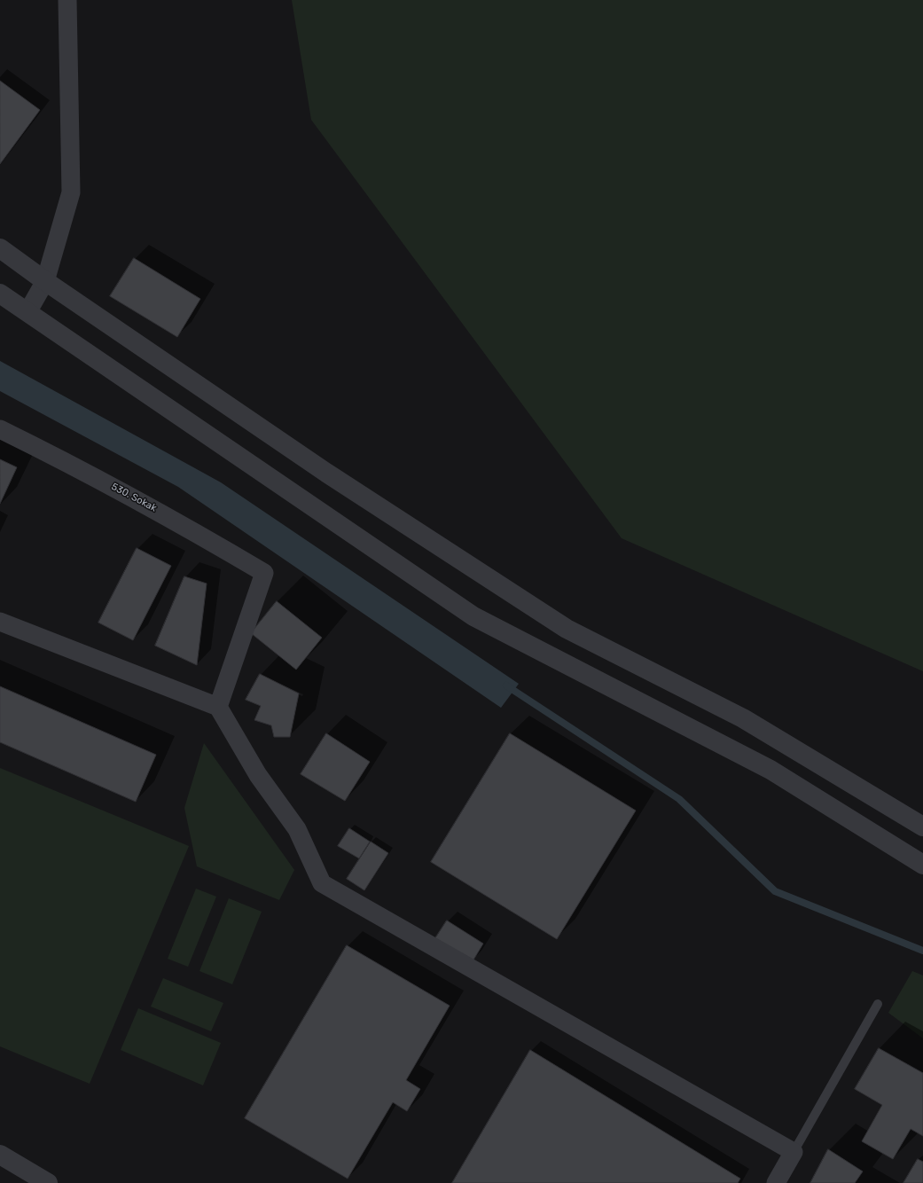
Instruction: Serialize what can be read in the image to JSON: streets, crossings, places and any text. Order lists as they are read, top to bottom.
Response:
{
  "streets": {
    "street": ["530. Sokak"]
  }
}
